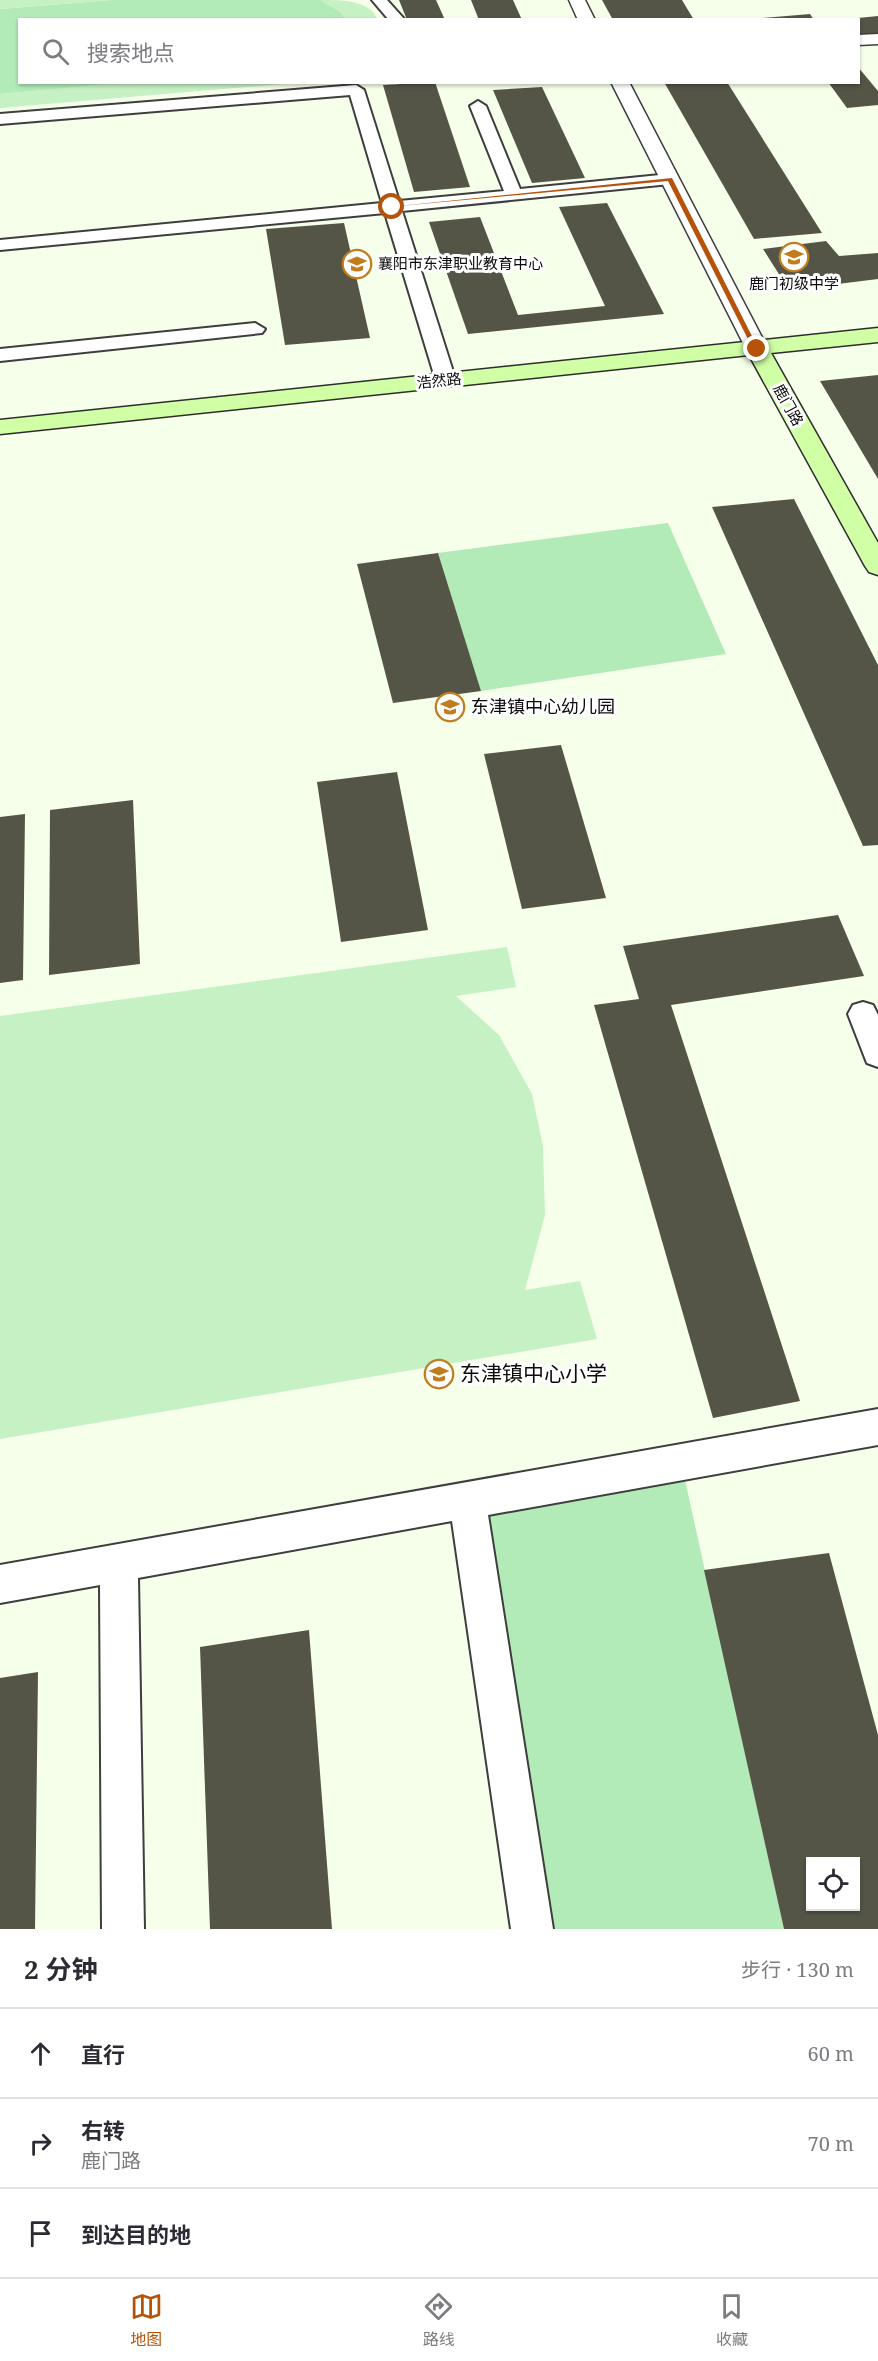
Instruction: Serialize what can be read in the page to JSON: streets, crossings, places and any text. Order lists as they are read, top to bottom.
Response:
{
  "streets": {
    "street": ["浩然路", "鹿门路"]
  },
  "crossings": [
    ["浩然路", "鹿门路"]
  ],
  "places": {
    "school or university": [
      "鹿门初级中学",
      "襄阳市东津职业教育中心",
      "东津镇中心幼儿园",
      "东津镇中心小学"
    ]
  },
  "page": {
    "search": "搜索地点",
    "heading": ["2 分钟", "步行 · 130 m"],
    "list": [
      ["直行", "60 m"],
      ["右转", "鹿门路", "70 m"],
      "到达目的地"
    ],
    "nav": ["地图", "路线", "收藏"]
  }
}
